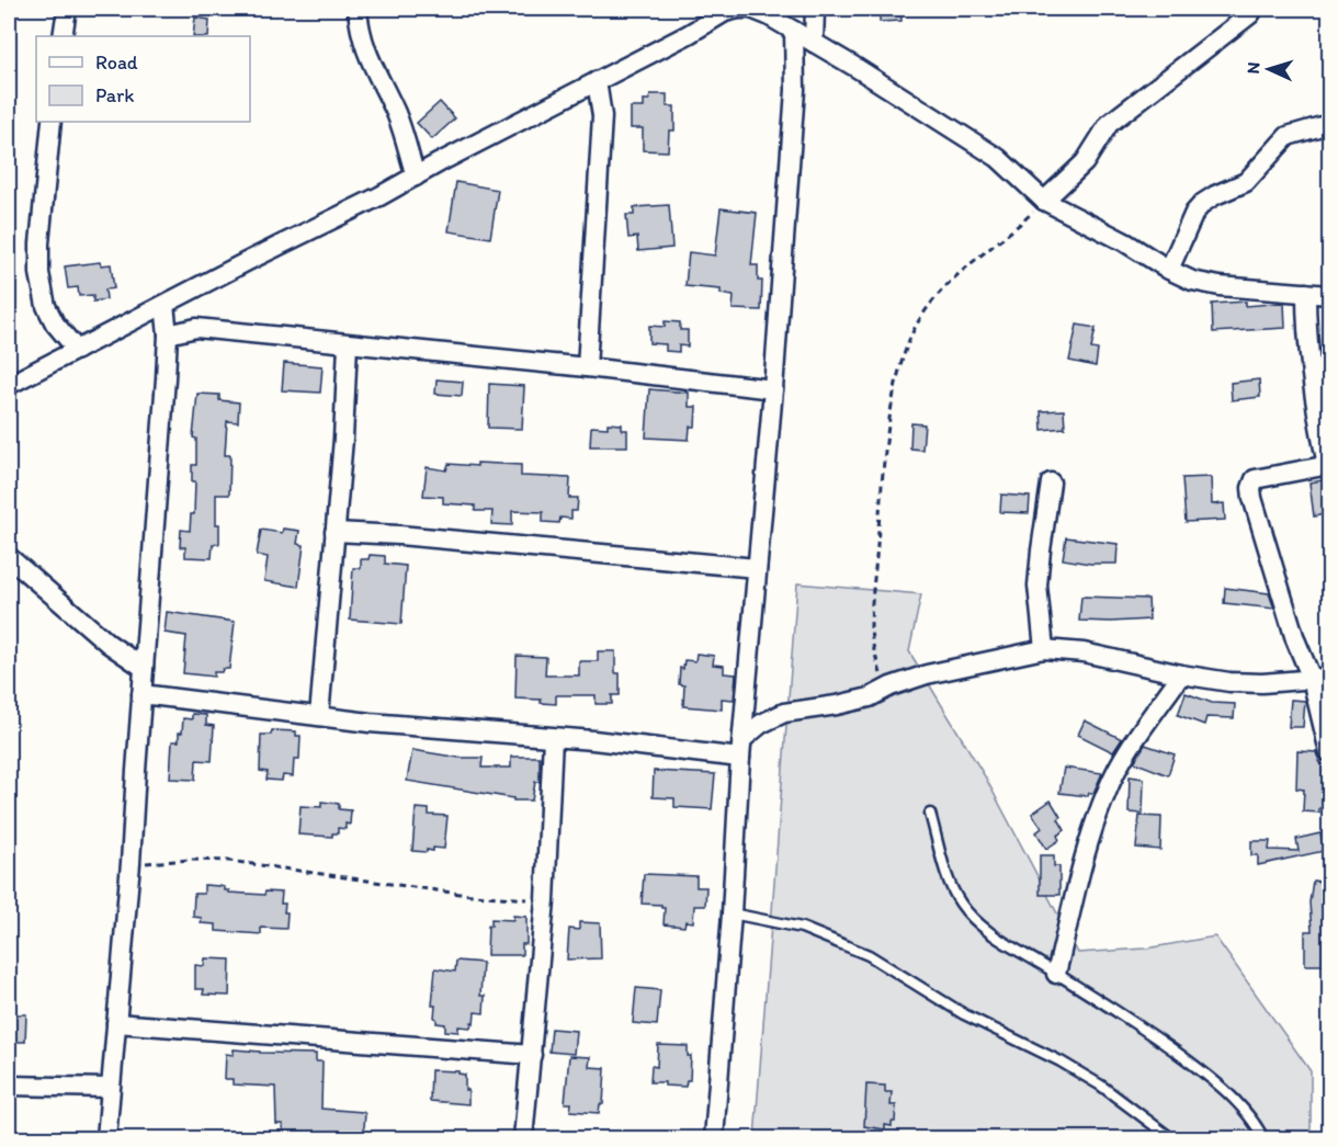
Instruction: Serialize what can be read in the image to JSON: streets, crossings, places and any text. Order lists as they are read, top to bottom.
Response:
{
  "legend": ["Road", "Park"],
  "north": "left"
}
